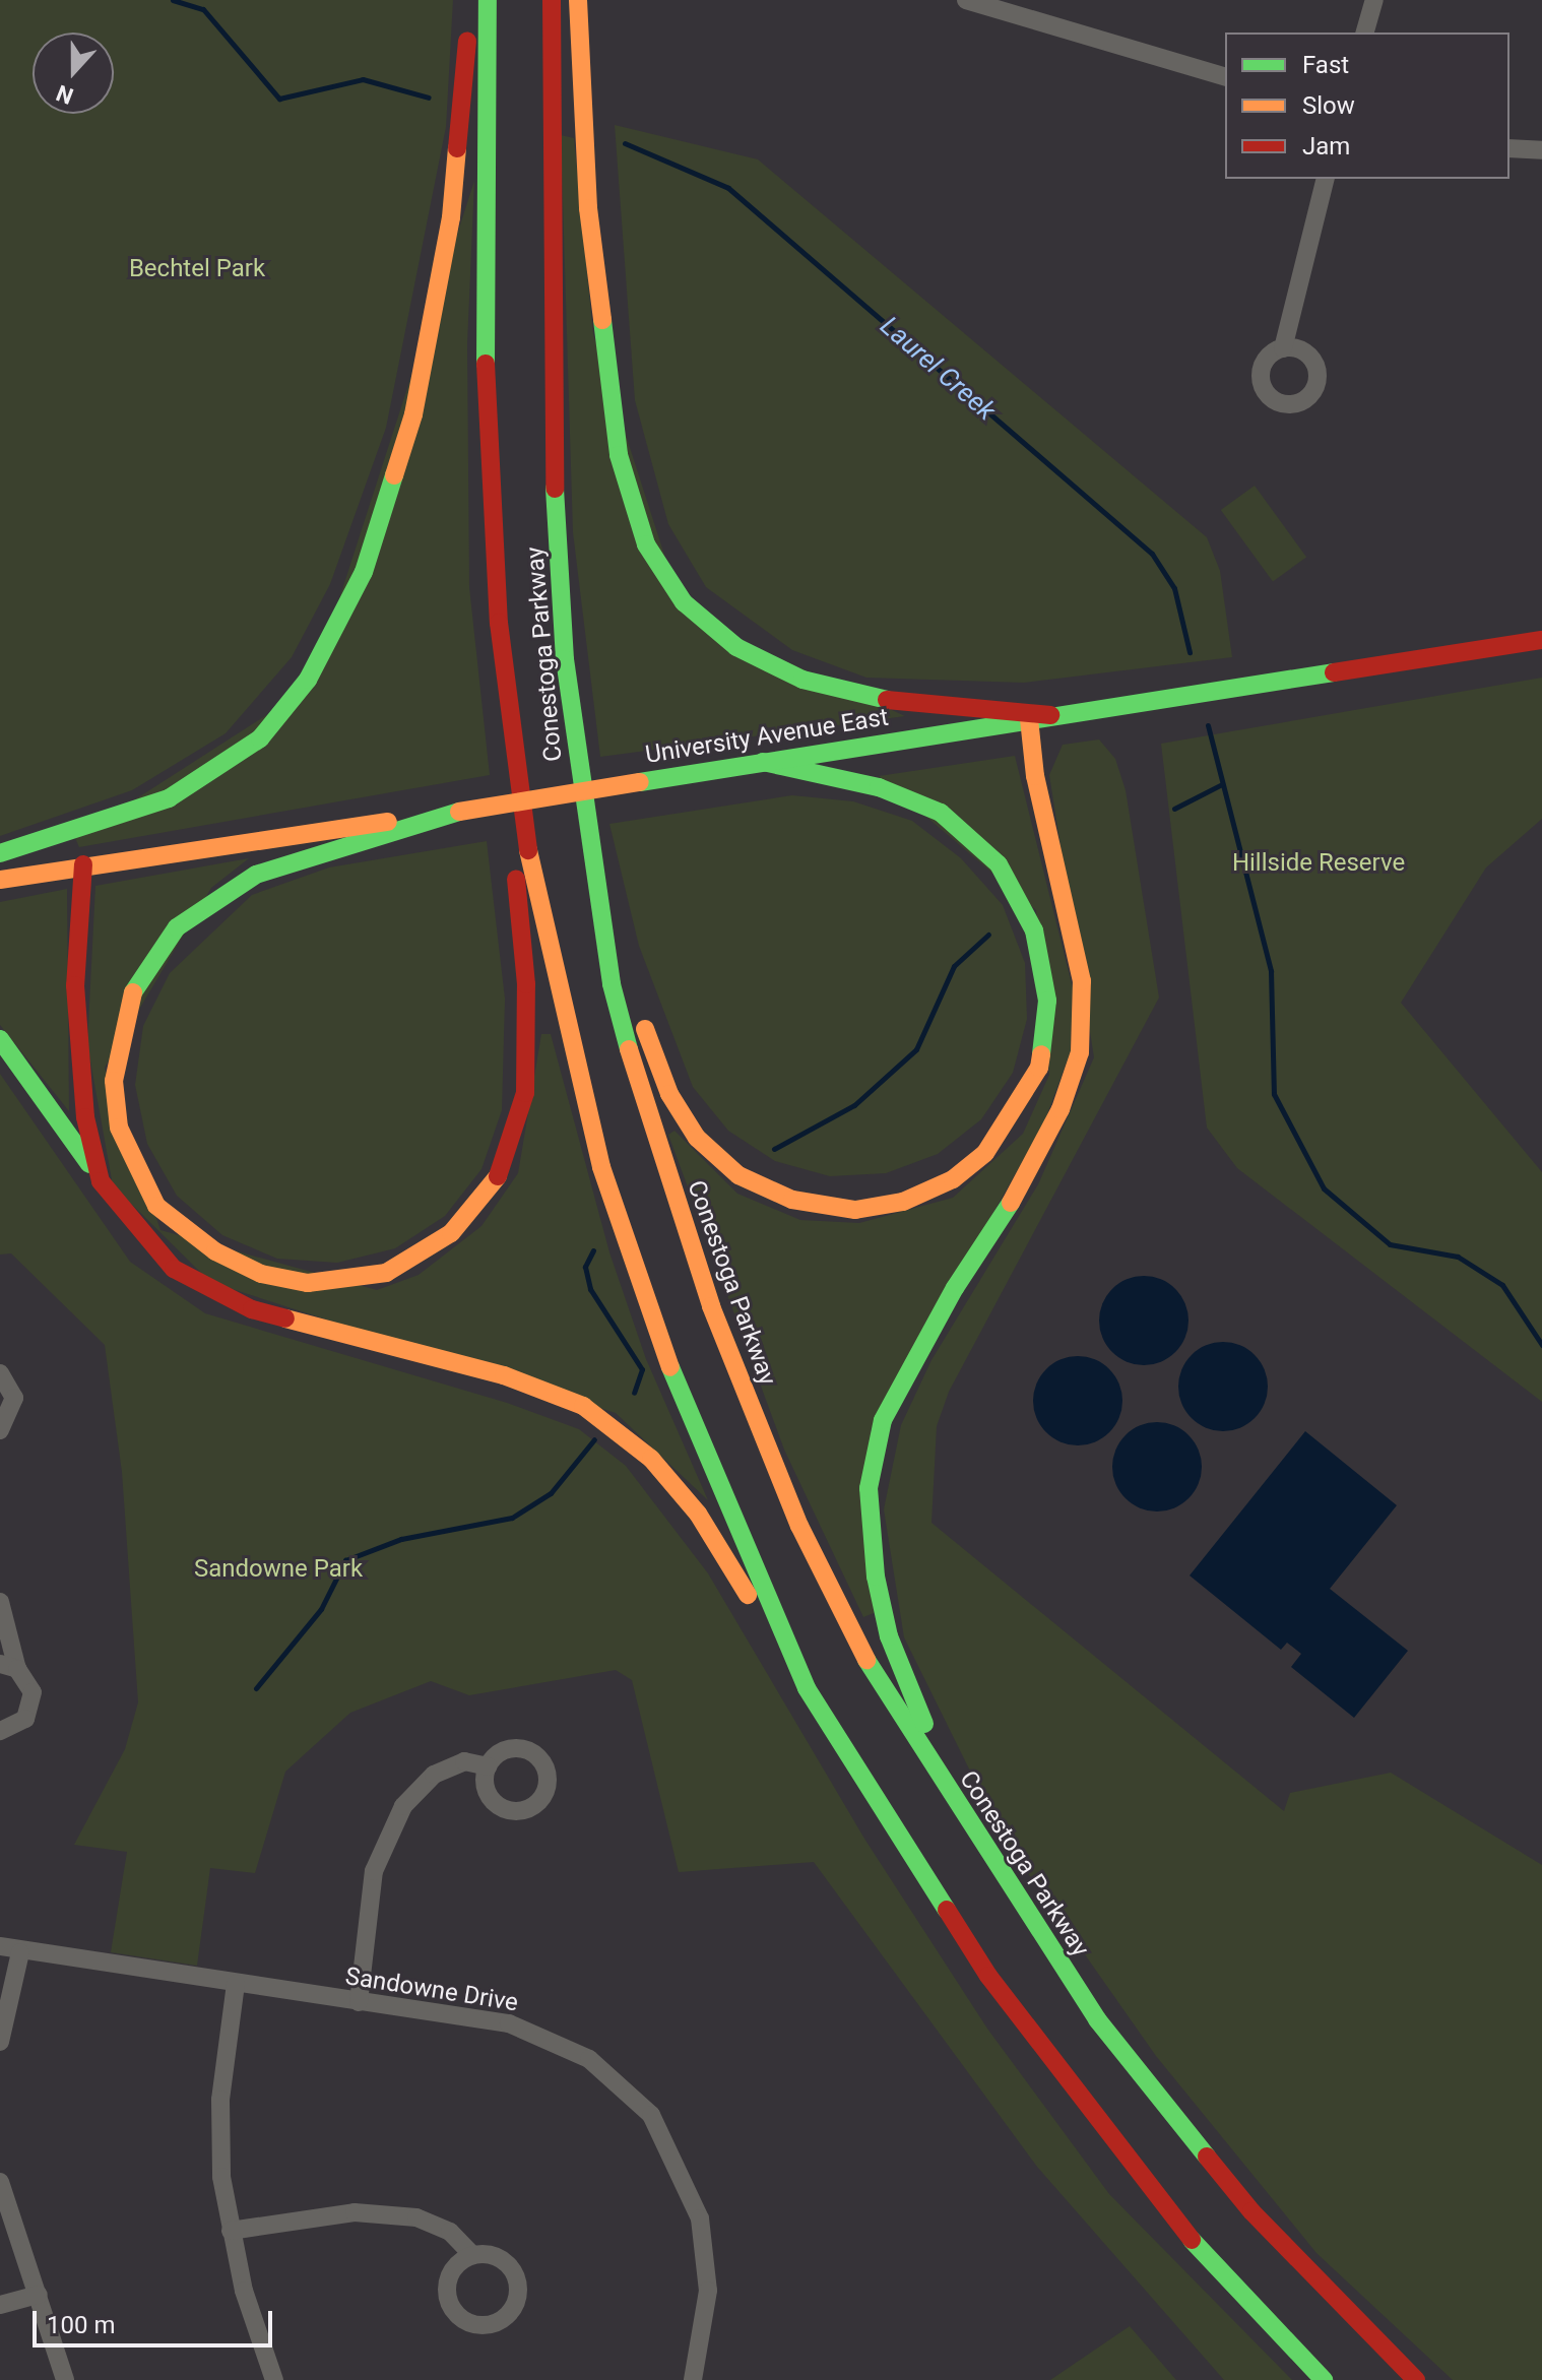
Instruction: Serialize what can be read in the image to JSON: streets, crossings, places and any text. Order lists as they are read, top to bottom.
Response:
{
  "streets": {
    "main road": ["Conestoga Parkway", "University Avenue East"],
    "street": ["Sandowne Drive"]
  },
  "water": ["Laurel Creek"],
  "parks": ["Bechtel Park", "Hillside Reserve", "Sandowne Park"],
  "legend": ["Fast", "Slow", "Jam"],
  "scale_bar": "100 m",
  "north": "bottom"
}
